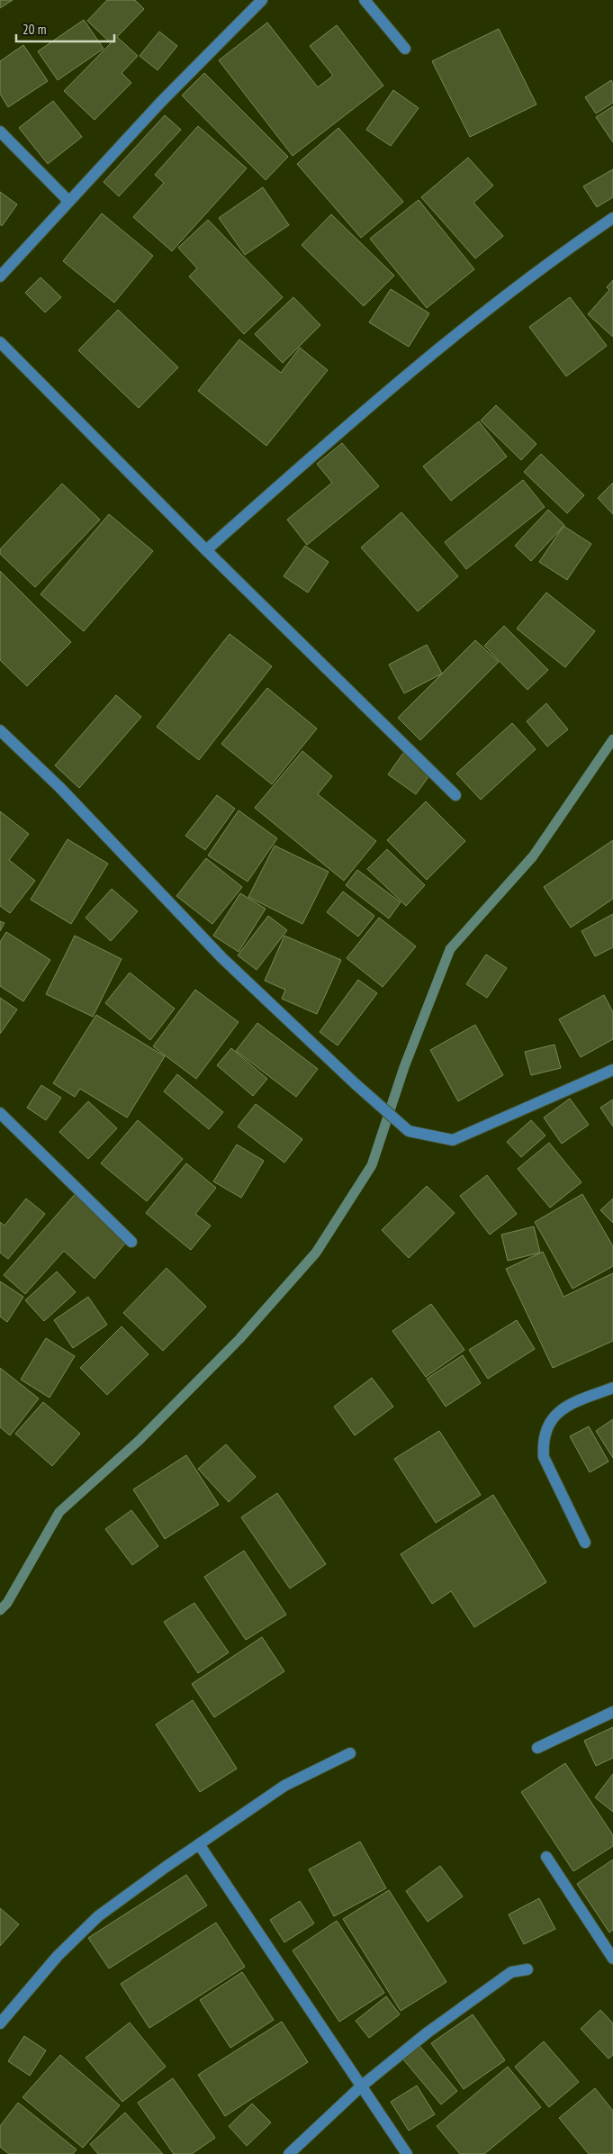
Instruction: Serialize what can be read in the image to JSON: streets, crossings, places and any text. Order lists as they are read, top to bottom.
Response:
{
  "scale_bar": "20 m"
}
